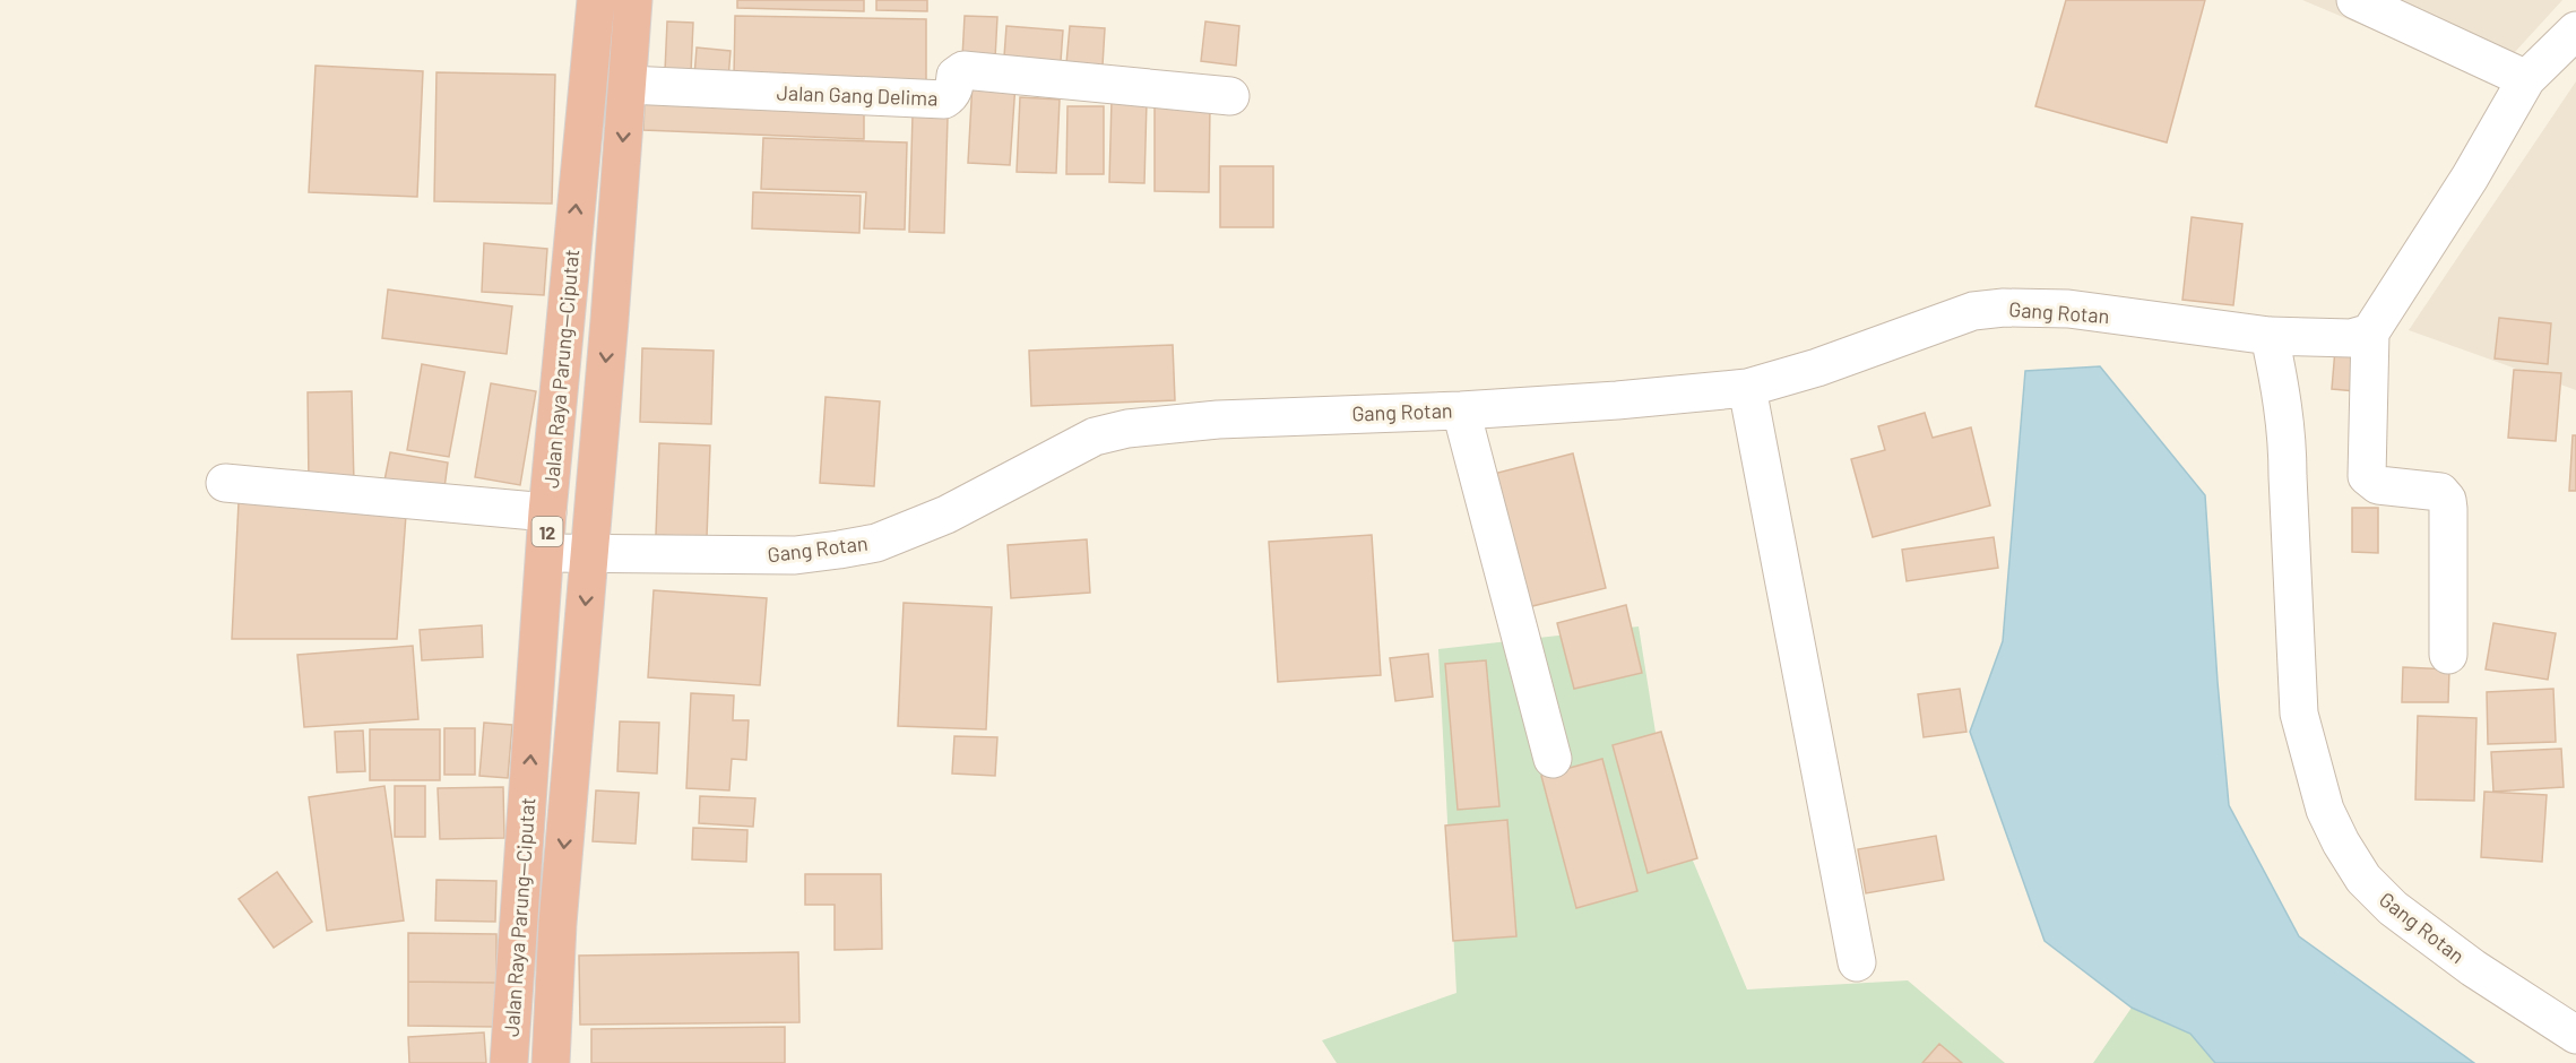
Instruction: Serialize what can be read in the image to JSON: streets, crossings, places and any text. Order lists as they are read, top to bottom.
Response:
{
  "streets": {
    "highway": ["Jalan Raya Parung—Ciputat", "12"],
    "street": ["Jalan Gang Delima", "Gang Rotan"]
  },
  "crossings": [
    ["Jalan Gang Delima", "Jalan Raya Parung—Ciputat"],
    ["Gang Rotan", "Jalan Raya Parung—Ciputat"]
  ]
}
